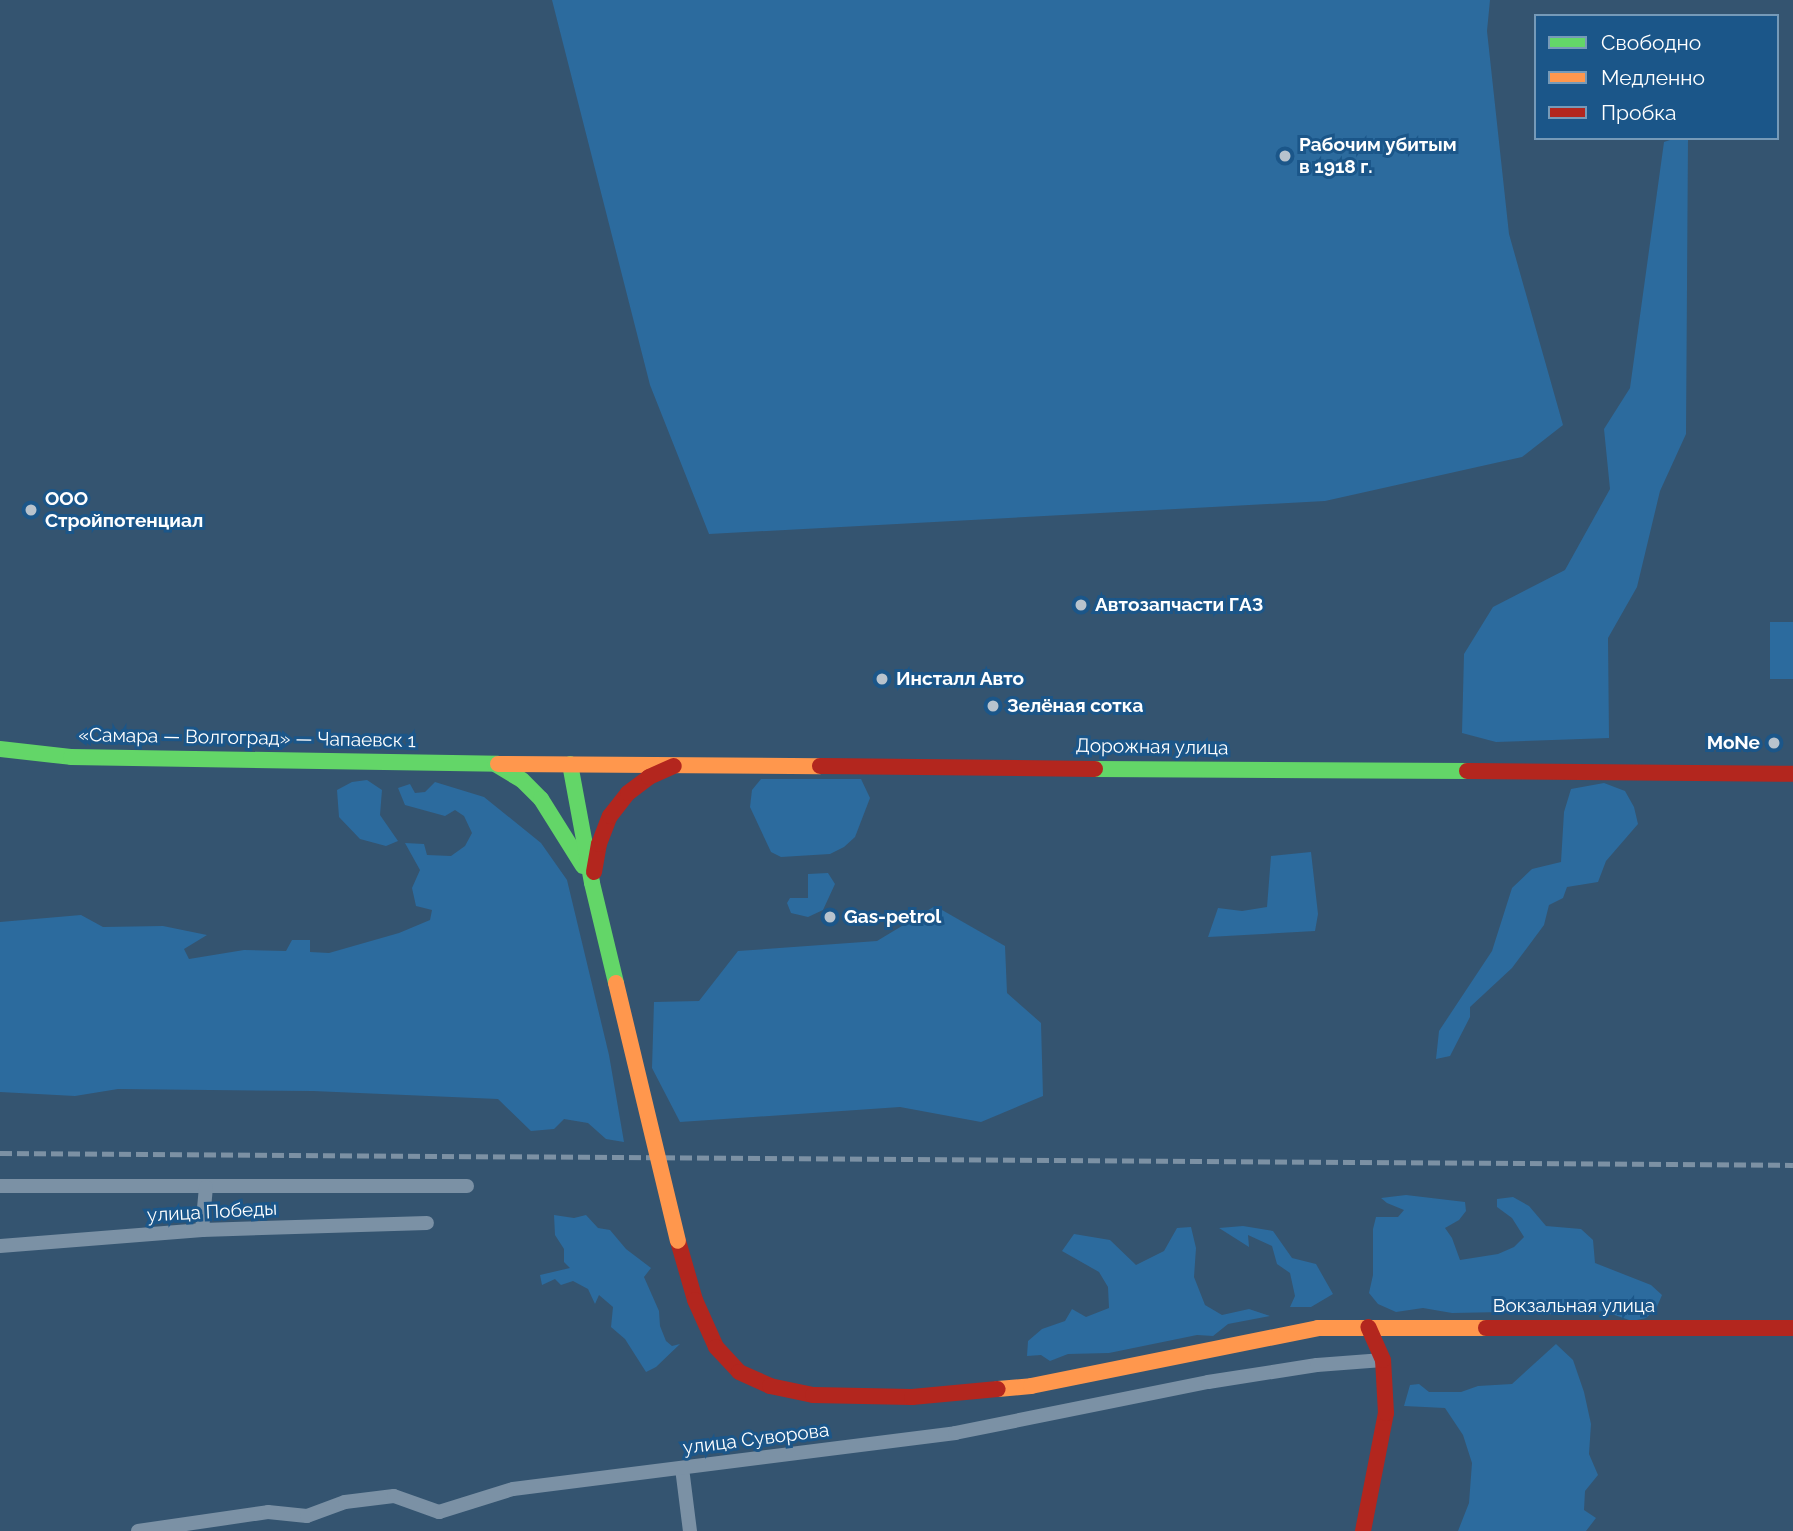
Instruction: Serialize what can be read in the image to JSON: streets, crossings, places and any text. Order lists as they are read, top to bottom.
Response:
{
  "streets": {
    "street": [
      "«Самара — Волгоград» — Чапаевск 1",
      "Дорожная улица",
      "улица Победы",
      "Вокзальная улица",
      "улица Суворова"
    ]
  },
  "crossings": [
    ["«Самара — Волгоград» — Чапаевск 1", "Дорожная улица"]
  ],
  "places": [
    "Рабочим убитым в 1918 г.",
    "ООО Стройпотенциал",
    "Автозапчасти ГАЗ",
    "Инсталл Авто",
    "Зелёная сотка",
    "MoNe",
    "Gas-petrol"
  ],
  "legend": ["Свободно", "Медленно", "Пробка"]
}
